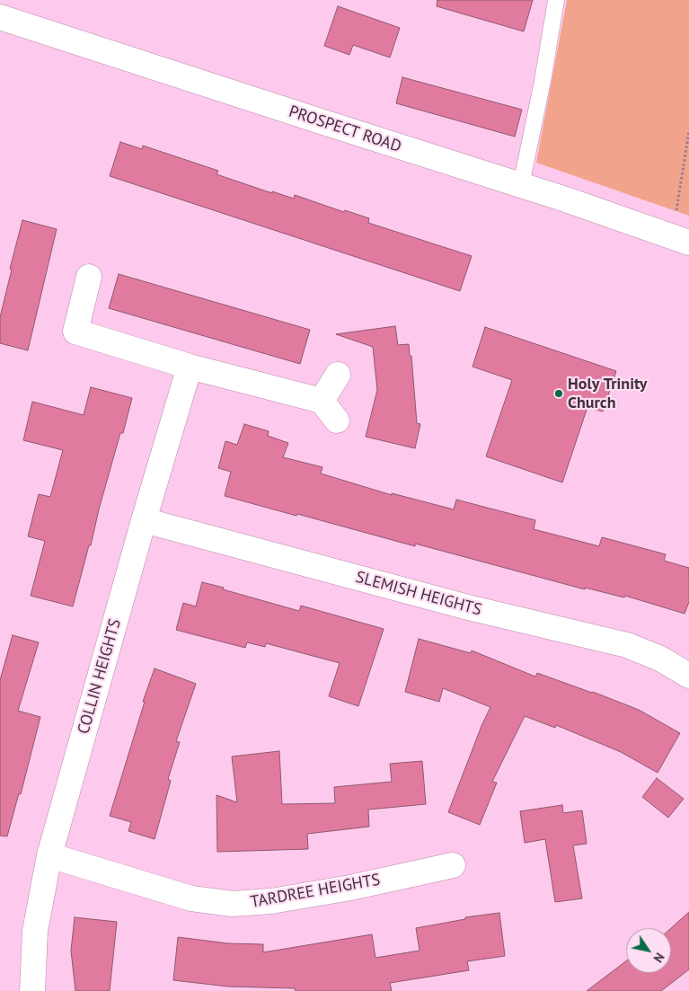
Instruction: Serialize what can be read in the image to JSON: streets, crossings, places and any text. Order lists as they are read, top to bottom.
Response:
{
  "streets": {
    "street": [
      "PROSPECT ROAD",
      "SLEMISH HEIGHTS",
      "COLLIN HEIGHTS",
      "TARDREE HEIGHTS"
    ]
  },
  "crossings": [
    ["SLEMISH HEIGHTS", "COLLIN HEIGHTS"],
    ["COLLIN HEIGHTS", "TARDREE HEIGHTS"]
  ],
  "places": ["Holy Trinity Church"],
  "north": "bottom right"
}
